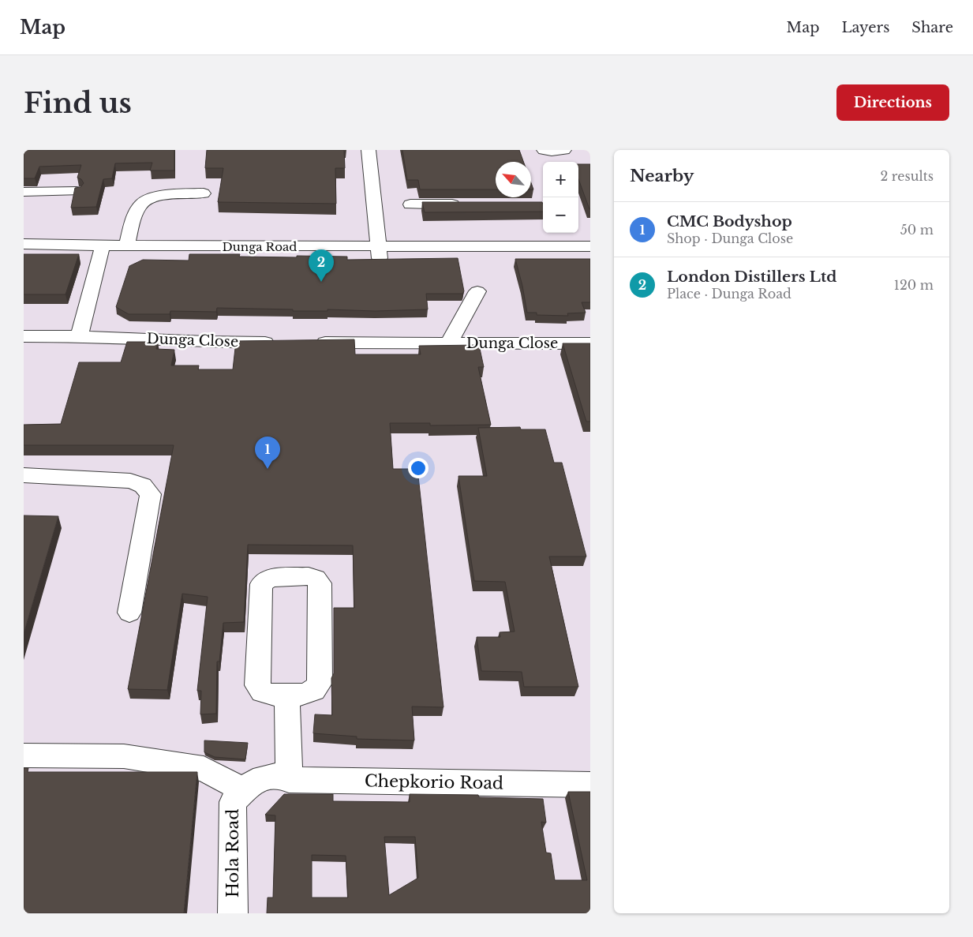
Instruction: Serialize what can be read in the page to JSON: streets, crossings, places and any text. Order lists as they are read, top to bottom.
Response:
{
  "streets": {
    "street": [
      "Dunga Road",
      "Dunga Close",
      "Chepkorio Road",
      "Hola Road"
    ]
  },
  "crossings": [
    ["Chepkorio Road", "Hola Road"]
  ],
  "north": "top left",
  "page": {
    "header": "Map",
    "nav": ["Map", "Layers", "Share"],
    "buttons": "Directions",
    "title": "Find us",
    "heading": ["Nearby", "2 results"],
    "map_buttons": ["+", "−"],
    "list": [
      {
        "mark": "1",
        "name": "CMC Bodyshop",
        "note": "Shop · Dunga Close",
        "value": "50 m"
      },
      {
        "mark": "2",
        "name": "London Distillers Ltd",
        "note": "Place · Dunga Road",
        "value": "120 m"
      }
    ],
    "pins": ["2", "1"]
  }
}
